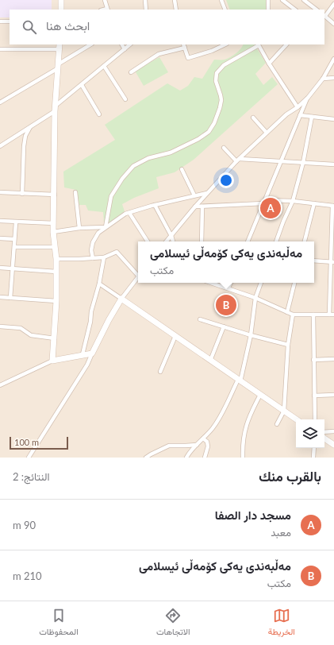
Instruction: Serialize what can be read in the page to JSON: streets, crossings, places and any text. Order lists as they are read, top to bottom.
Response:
{
  "scale_bar": "100 m",
  "page": {
    "search": "ابحث هنا",
    "pins": ["A", "B"],
    "popup": ["مەڵبەندی یەکی کۆمەڵی ئیسلامی", "مكتب"],
    "scale": "100 m",
    "heading": ["بالقرب منك", "النتائج: 2"],
    "list": [
      {
        "mark": "A",
        "name": "مسجد دار الصفا",
        "note": "معبد",
        "value": "90 m"
      },
      {
        "mark": "B",
        "name": "مەڵبەندی یەکی کۆمەڵی ئیسلامی",
        "note": "مكتب",
        "value": "210 m"
      }
    ],
    "nav": ["الخريطة", "الاتجاهات", "المحفوظات"]
  }
}
